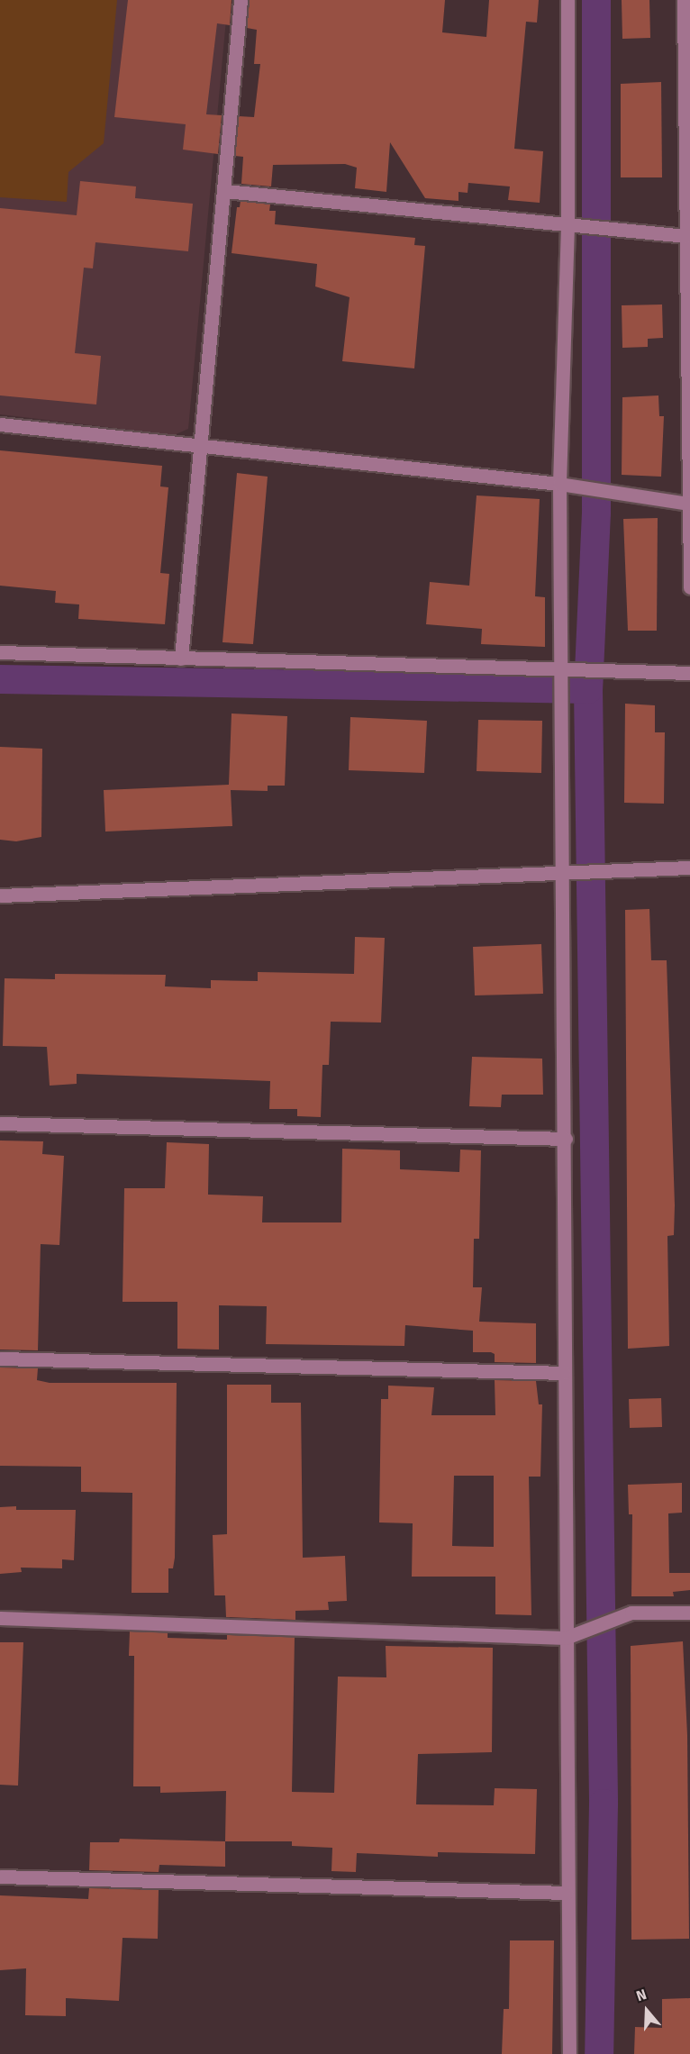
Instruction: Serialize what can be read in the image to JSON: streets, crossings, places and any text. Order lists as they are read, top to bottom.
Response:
{
  "north": "top"
}
